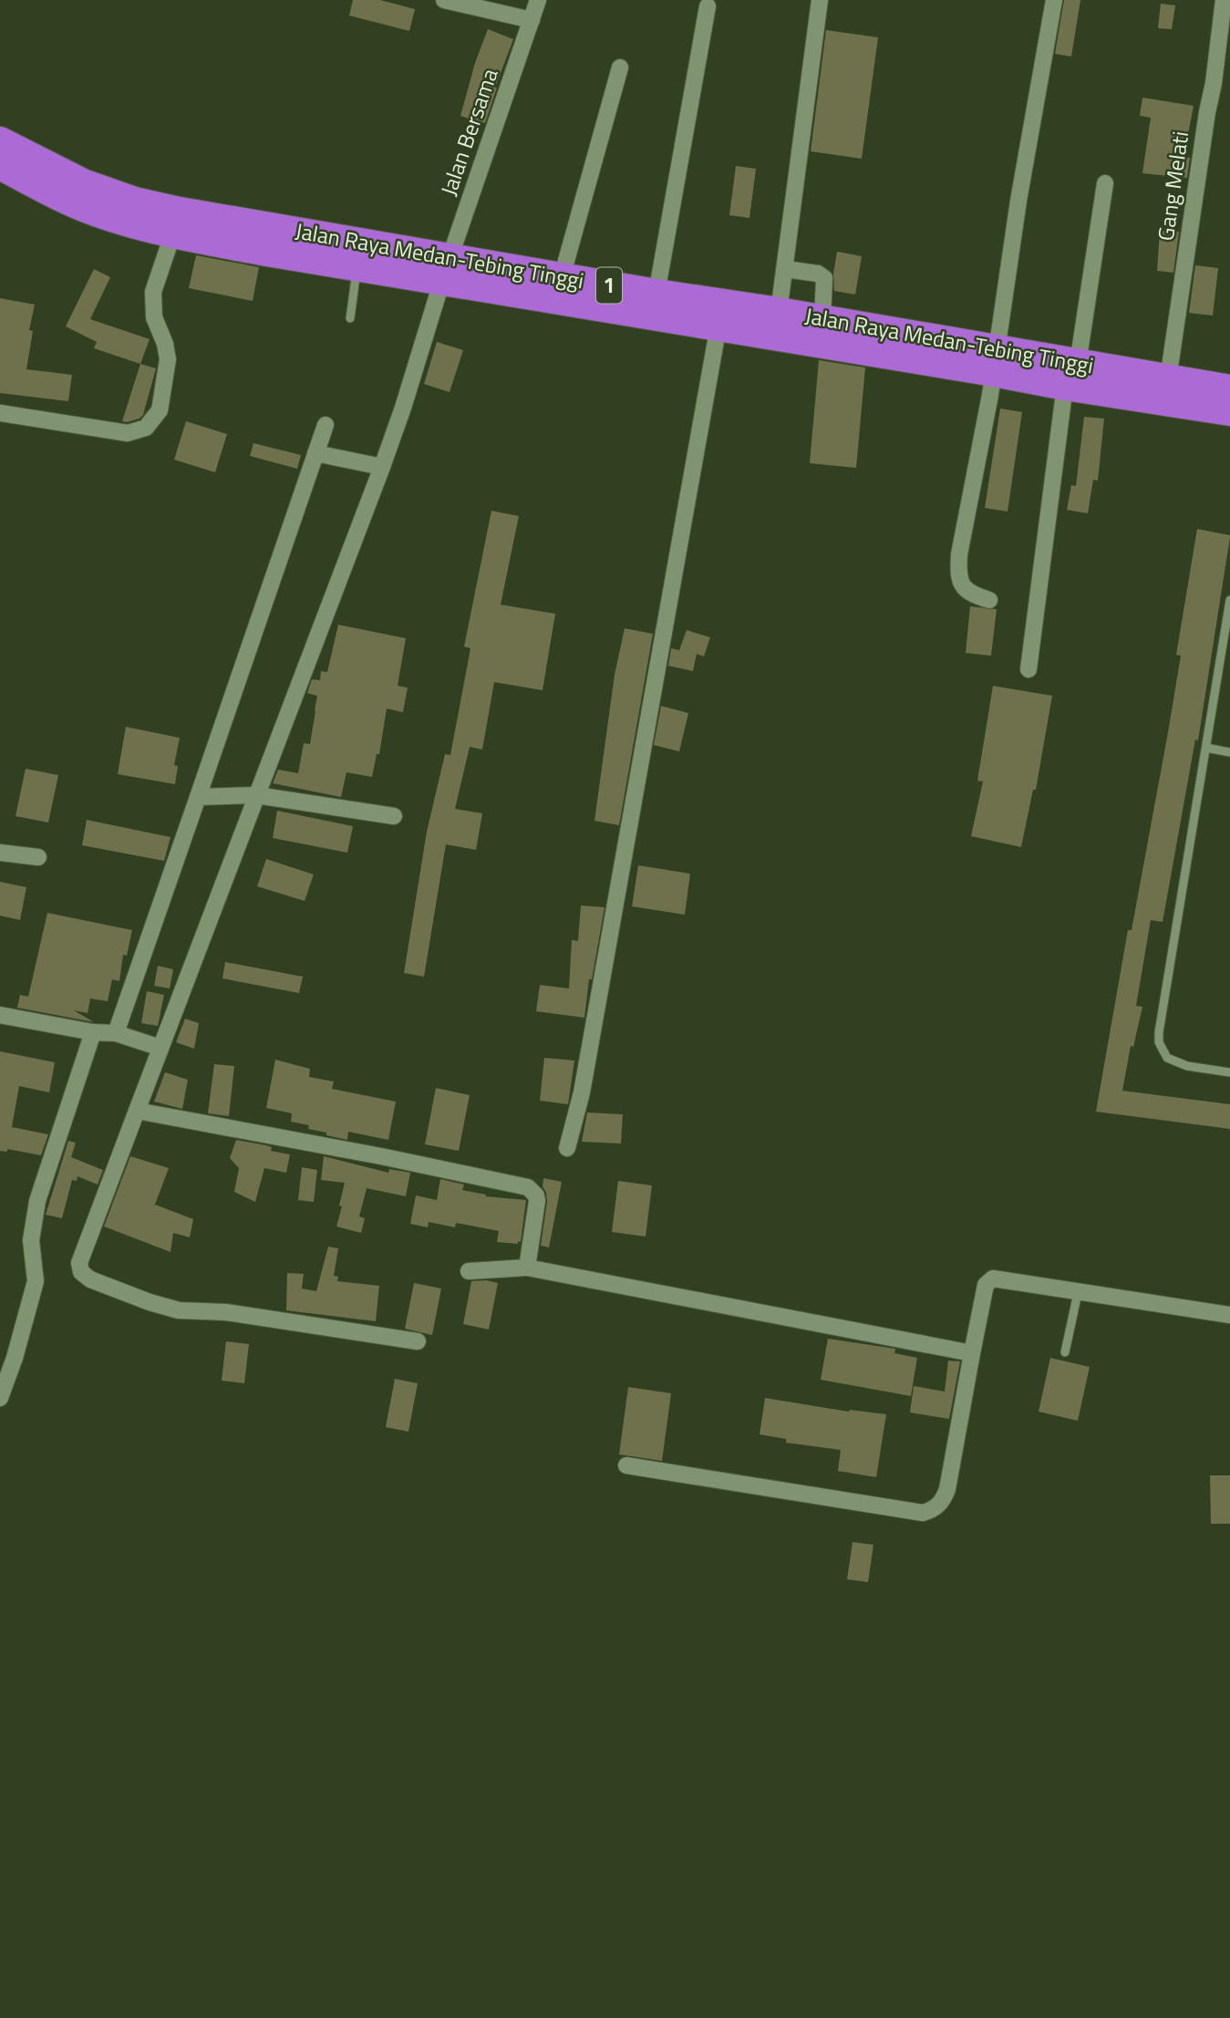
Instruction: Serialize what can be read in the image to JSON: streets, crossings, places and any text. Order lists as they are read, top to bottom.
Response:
{
  "streets": {
    "highway": ["Jalan Raya Medan-Tebing Tinggi", "1"],
    "street": ["Jalan Bersama", "Gang Melati"]
  },
  "crossings": [
    ["Jalan Bersama", "Jalan Raya Medan-Tebing Tinggi"],
    ["Gang Melati", "Jalan Raya Medan-Tebing Tinggi"]
  ]
}
